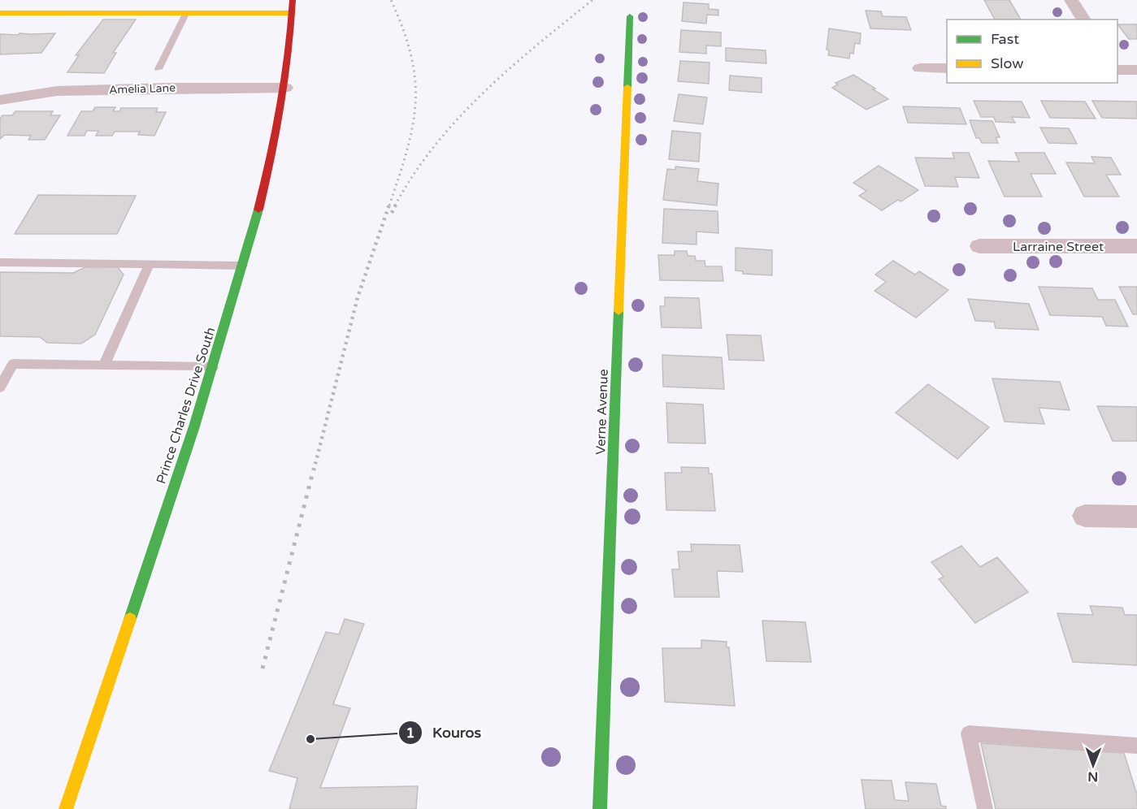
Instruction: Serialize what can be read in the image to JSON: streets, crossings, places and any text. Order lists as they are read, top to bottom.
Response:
{
  "streets": {
    "street": [
      "Amelia Lane",
      "Larraine Street",
      "Prince Charles Drive South",
      "Verne Avenue"
    ]
  },
  "crossings": [
    ["Amelia Lane", "Prince Charles Drive South"]
  ],
  "places": ["Kouros"],
  "legend": ["Fast", "Slow"],
  "north": "bottom"
}
